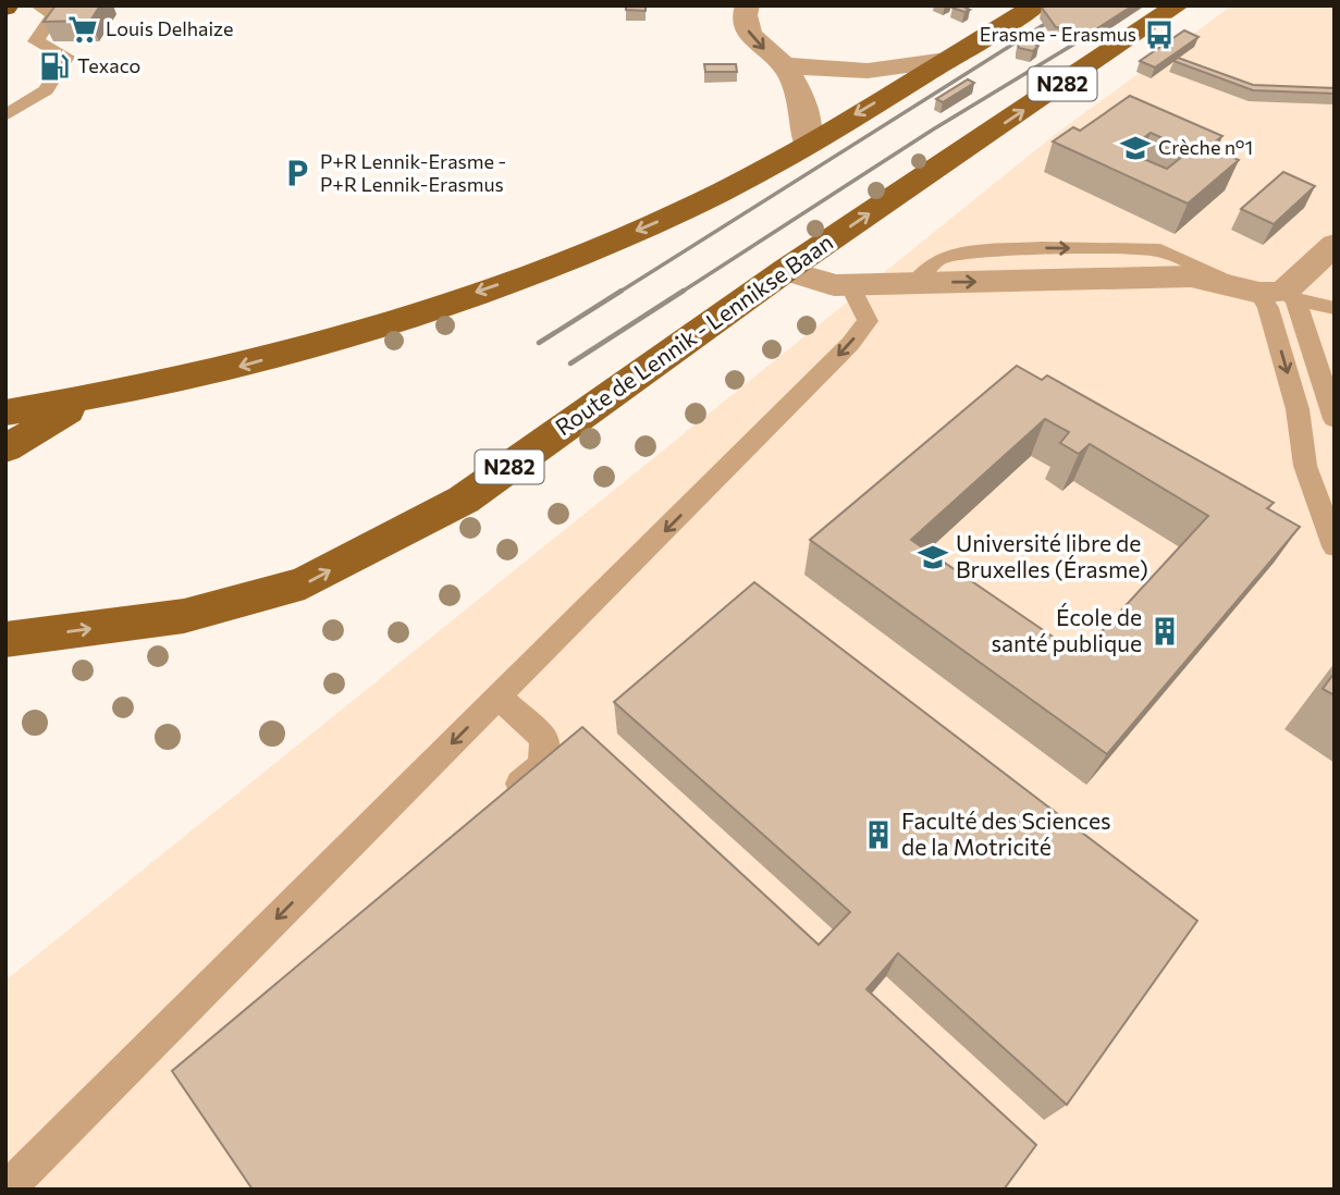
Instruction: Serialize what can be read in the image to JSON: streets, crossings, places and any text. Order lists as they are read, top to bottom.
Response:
{
  "streets": {
    "main road": ["N282", "Route de Lennik - Lennikse Baan"]
  },
  "places": {
    "supermarket": ["Louis Delhaize"],
    "bus stop": ["Erasme - Erasmus"],
    "fuel station": ["Texaco"],
    "school or university": ["Crèche n°1", "Université libre de Bruxelles (Érasme)"],
    "parking": ["P+R Lennik-Erasme - P+R Lennik-Erasmus"],
    "building": ["École de santé publique", "Faculté des Sciences de la Motricité"]
  }
}
